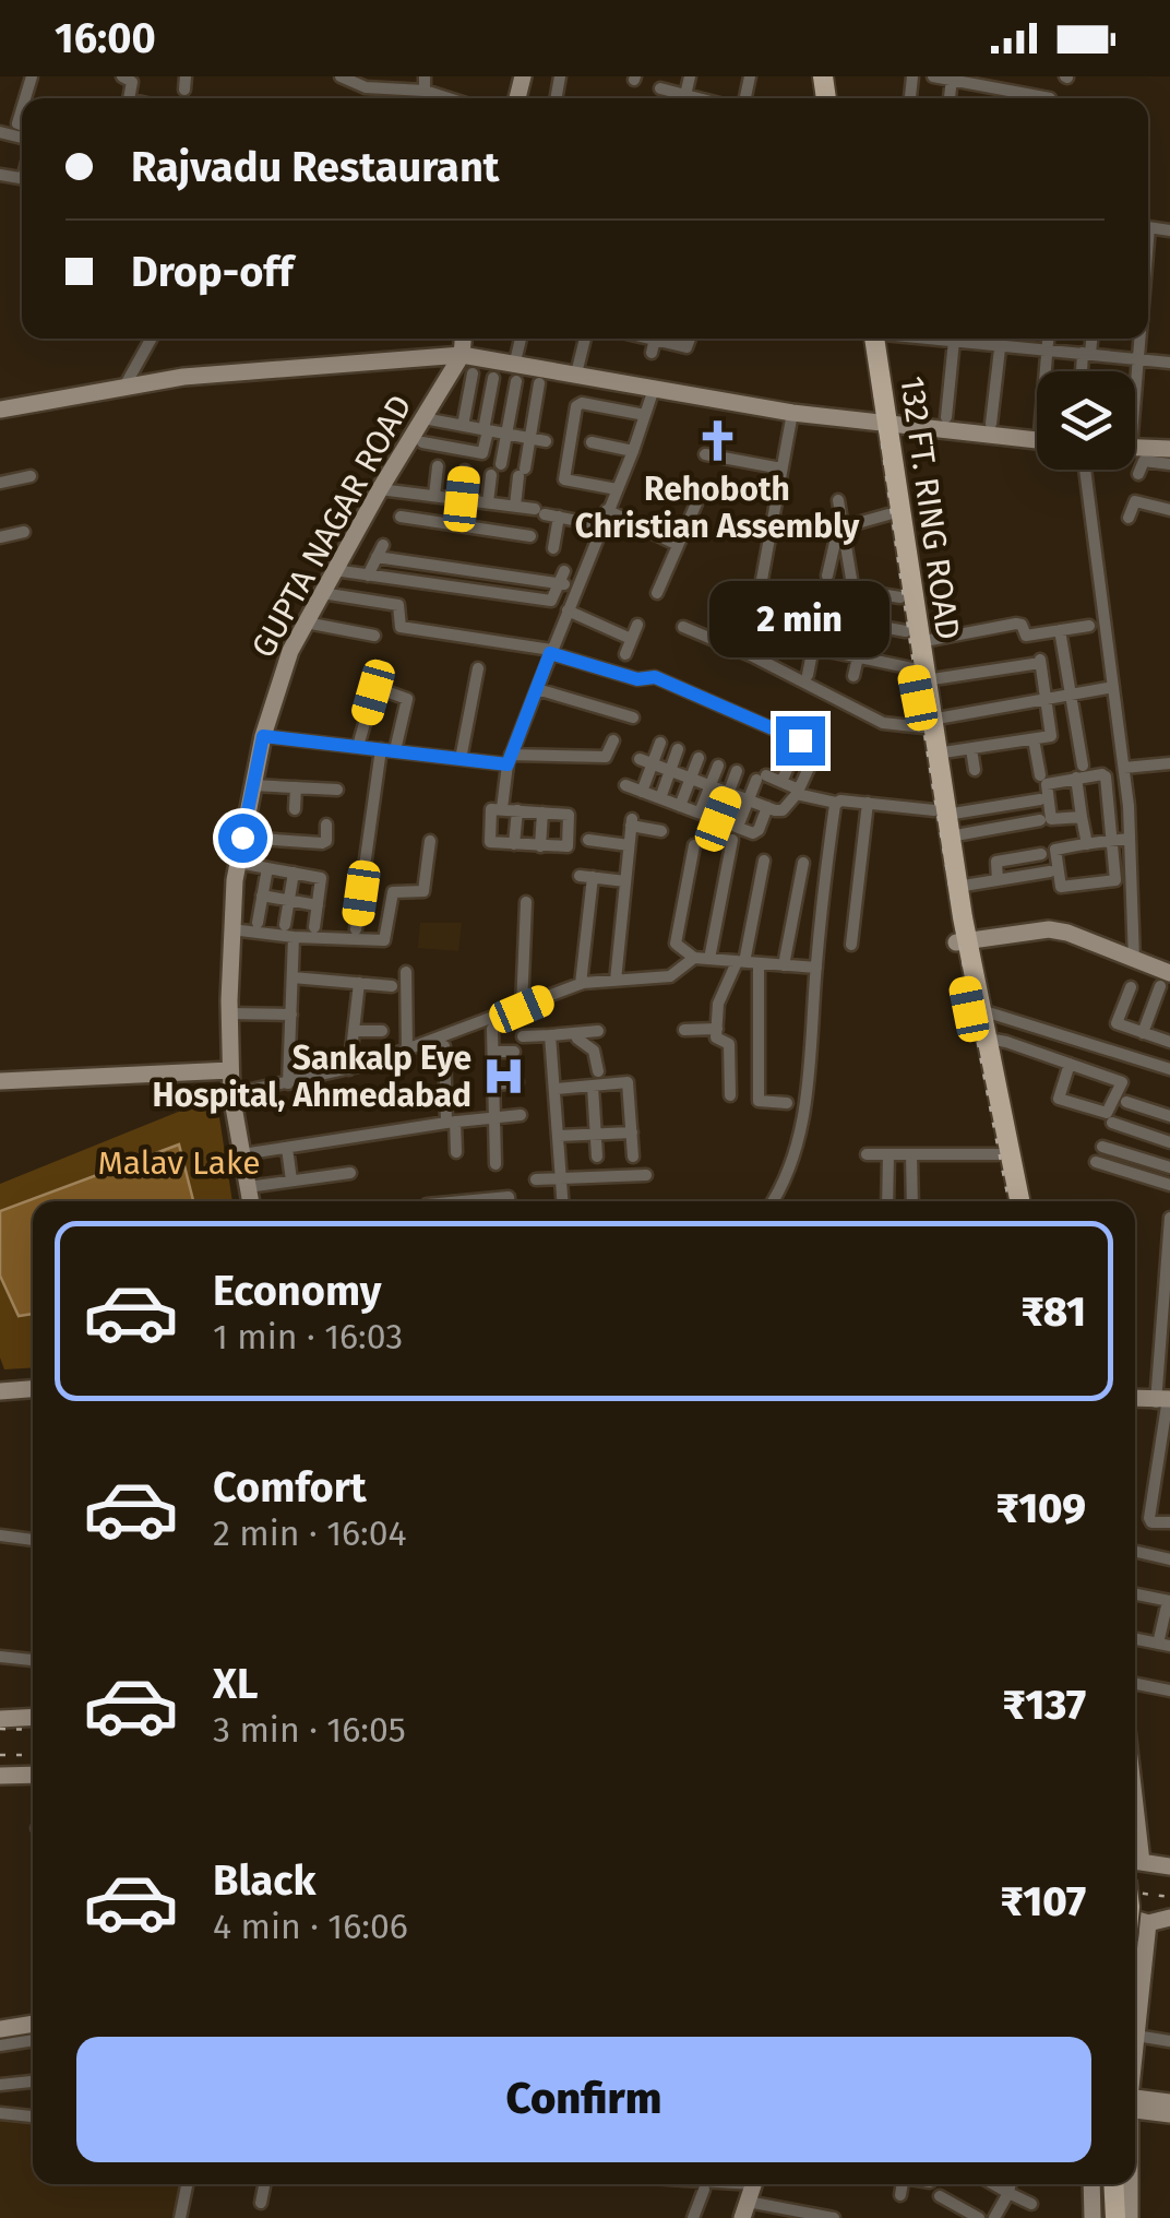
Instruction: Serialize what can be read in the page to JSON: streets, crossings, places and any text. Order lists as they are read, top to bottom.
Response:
{
  "streets": {
    "main road": ["132 FT. RING ROAD"],
    "street": ["GUPTA NAGAR ROAD"]
  },
  "parks": ["Malav Lake"],
  "places": {
    "church": ["Rehoboth Christian Assembly"],
    "hospital": ["Sankalp Eye Hospital, Ahmedabad"]
  },
  "page": {
    "status": "16:00",
    "banner": ["Rajvadu Restaurant", "Drop-off"],
    "bubble": "2 min",
    "list": [
      {
        "name": "Economy",
        "note": "1 min · 16:03",
        "value": "₹81"
      },
      {
        "name": "Comfort",
        "note": "2 min · 16:04",
        "value": "₹109"
      },
      {
        "name": "XL",
        "note": "3 min · 16:05",
        "value": "₹137"
      },
      {
        "name": "Black",
        "note": "4 min · 16:06",
        "value": "₹107"
      }
    ],
    "buttons": "Confirm"
  }
}
